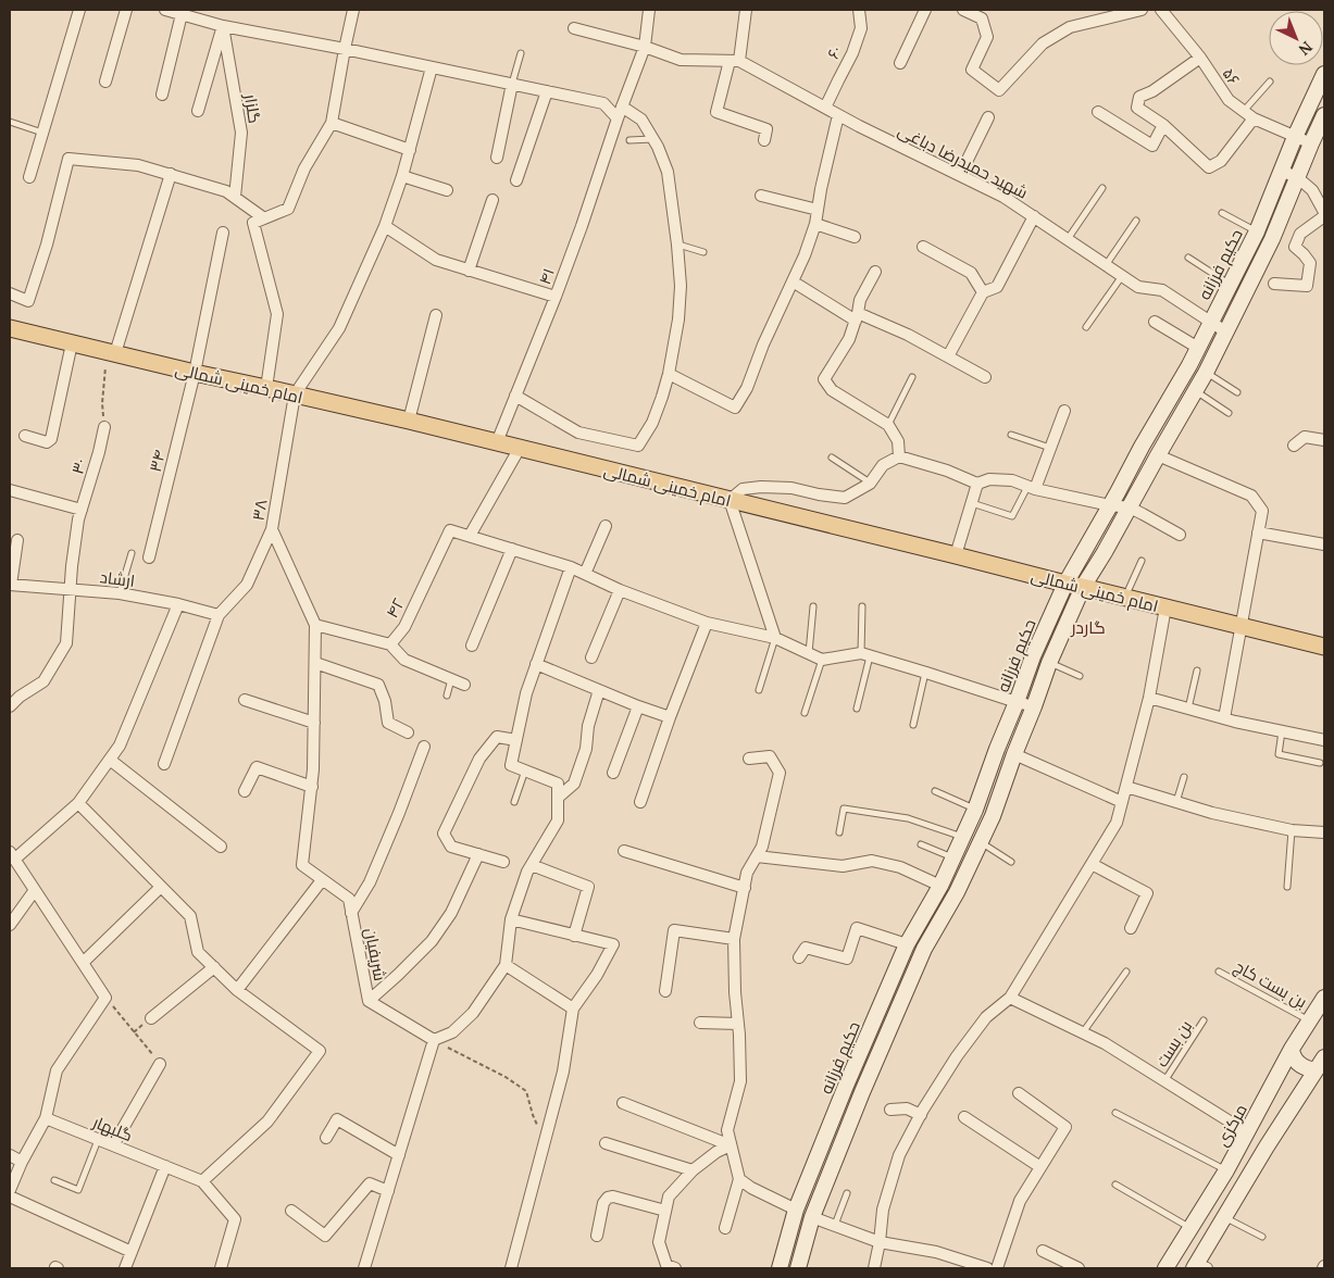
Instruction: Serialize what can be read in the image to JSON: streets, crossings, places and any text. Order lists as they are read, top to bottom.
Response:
{
  "streets": {
    "main road": ["امام خمینی شمالی"],
    "street": [
      "۶۰",
      "۵۶",
      "گلزار",
      "شهید حمیدرضا دباغی",
      "حکیم فرزانه",
      "۴۱",
      "۳۴",
      "۳۰",
      "۳۸",
      "ارشاد",
      "۴۲",
      "شریفیان",
      "مرکزی",
      "گلبهار"
    ],
    "lane": ["بن بست کاج", "بن بست"]
  },
  "crossings": [
    ["۶۰", "شهید حمیدرضا دباغی"],
    ["۵۶", "حکیم فرزانه"],
    ["شهید حمیدرضا دباغی", "حکیم فرزانه"],
    ["حکیم فرزانه", "امام خمینی شمالی"],
    ["۴۱", "امام خمینی شمالی"],
    ["امام خمینی شمالی", "۳۴"],
    ["امام خمینی شمالی", "۳۸"],
    ["۳۰", "ارشاد"],
    ["۳۸", "ارشاد"],
    ["بن بست کاج", "مرکزی"]
  ],
  "districts": ["گاردر"],
  "north": "bottom right"
}
